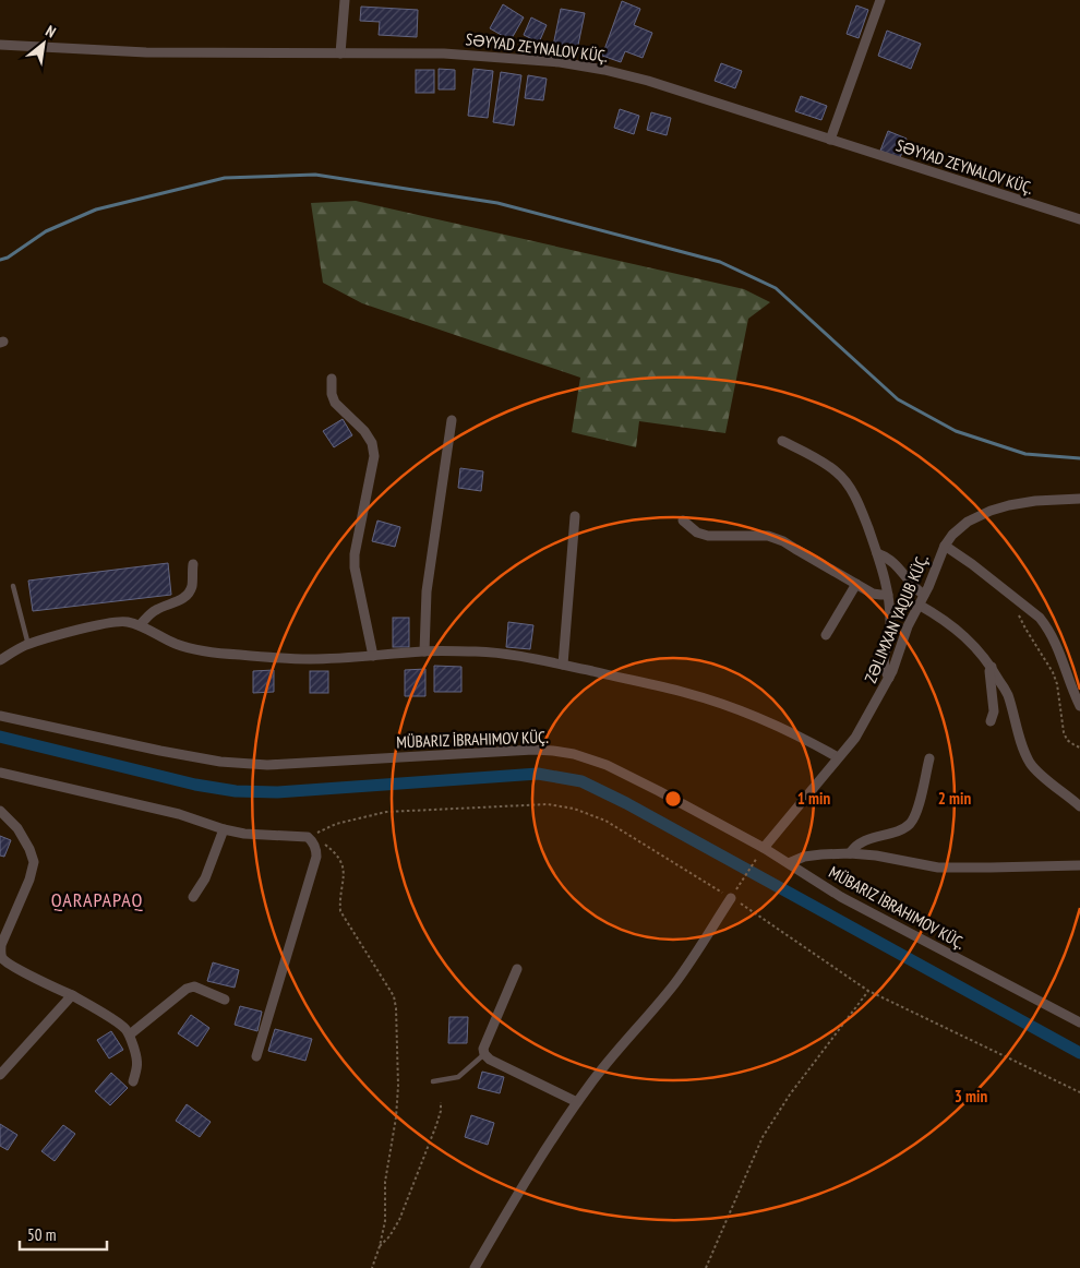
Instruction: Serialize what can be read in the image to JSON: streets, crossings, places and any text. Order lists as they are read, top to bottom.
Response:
{
  "streets": {
    "street": ["SƏYYAD ZEYNALOV KÜÇ.", "ZƏLIMXAN YAQUB KÜÇ.", "MÜBARIZ İBRAHIMOV KÜÇ."]
  },
  "crossings": [
    ["ZƏLIMXAN YAQUB KÜÇ.", "MÜBARIZ İBRAHIMOV KÜÇ."]
  ],
  "districts": ["QARAPAPAQ"],
  "scale_bar": "50 m",
  "north": "top right",
  "rings": ["1 min", "2 min", "3 min"]
}
